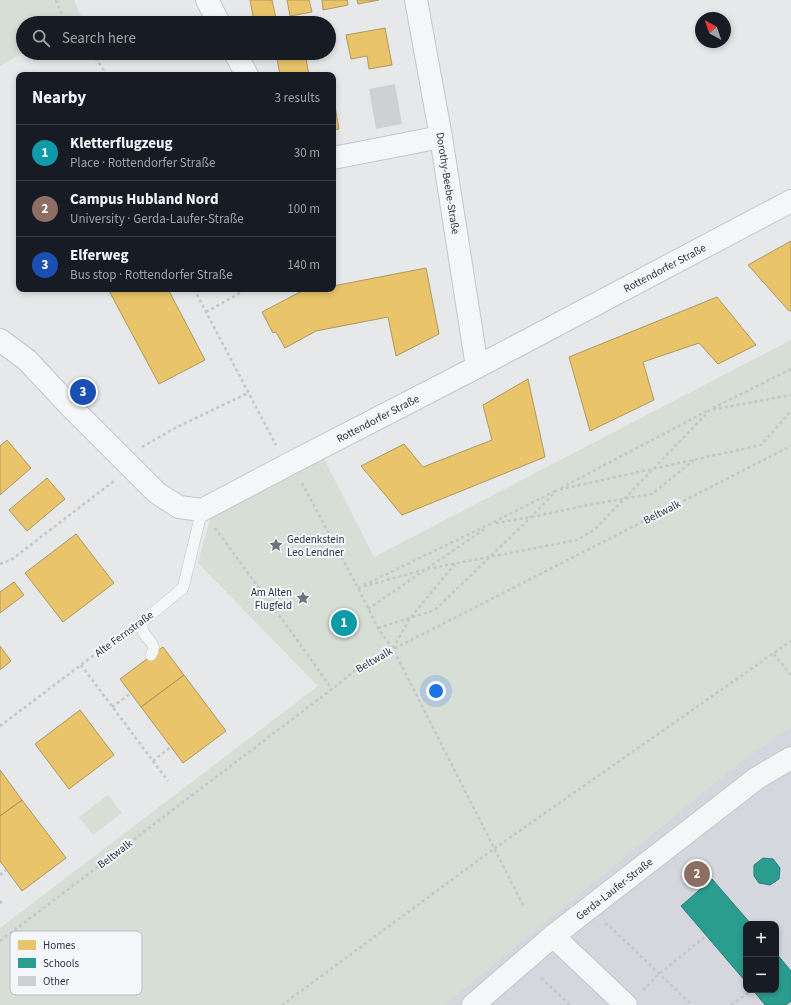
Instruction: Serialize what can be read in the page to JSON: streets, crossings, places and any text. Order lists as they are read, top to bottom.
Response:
{
  "streets": {
    "street": ["Dorothy-Beebe-Straße", "Rottendorfer Straße", "Gerda-Laufer-Straße"],
    "lane": ["Alte Fernstraße"],
    "path": ["Beltwalk"]
  },
  "crossings": [
    ["Dorothy-Beebe-Straße", "Rottendorfer Straße"],
    ["Rottendorfer Straße", "Alte Fernstraße"]
  ],
  "places": {
    "place": ["Gedenkstein Leo Lendner", "Am Alten Flugfeld"]
  },
  "legend": ["Homes", "Schools", "Other"],
  "north": "top left",
  "page": {
    "search": "Search here",
    "heading": ["Nearby", "3 results"],
    "list": [
      {
        "mark": "1",
        "name": "Kletterflugzeug",
        "note": "Place · Rottendorfer Straße",
        "value": "30 m"
      },
      {
        "mark": "2",
        "name": "Campus Hubland Nord",
        "note": "University · Gerda-Laufer-Straße",
        "value": "100 m"
      },
      {
        "mark": "3",
        "name": "Elferweg",
        "note": "Bus stop · Rottendorfer Straße",
        "value": "140 m"
      }
    ],
    "pins": ["3", "1", "2"],
    "map_buttons": ["+", "−"]
  }
}
